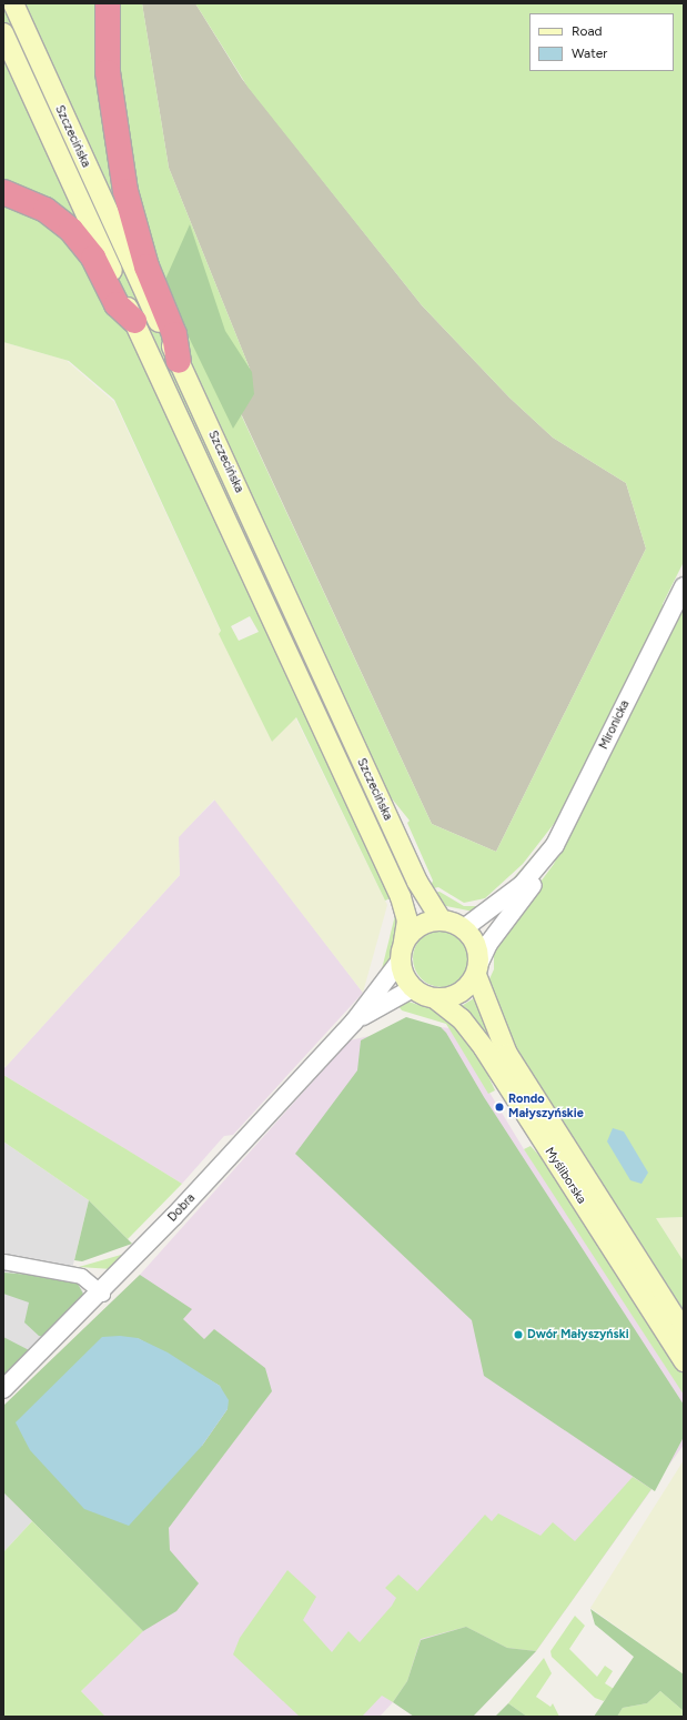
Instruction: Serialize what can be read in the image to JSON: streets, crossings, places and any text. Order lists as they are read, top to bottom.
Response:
{
  "streets": {
    "main road": ["Szczecińska", "Myśliborska"],
    "street": ["Mironicka", "Dobra"]
  },
  "crossings": [
    ["Szczecińska", "Mironicka"],
    ["Szczecińska", "Myśliborska"],
    ["Szczecińska", "Dobra"],
    ["Mironicka", "Myśliborska"],
    ["Mironicka", "Dobra"],
    ["Myśliborska", "Dobra"]
  ],
  "places": ["Rondo Małyszyńskie", "Dwór Małyszyński"],
  "legend": ["Road", "Water"]
}
